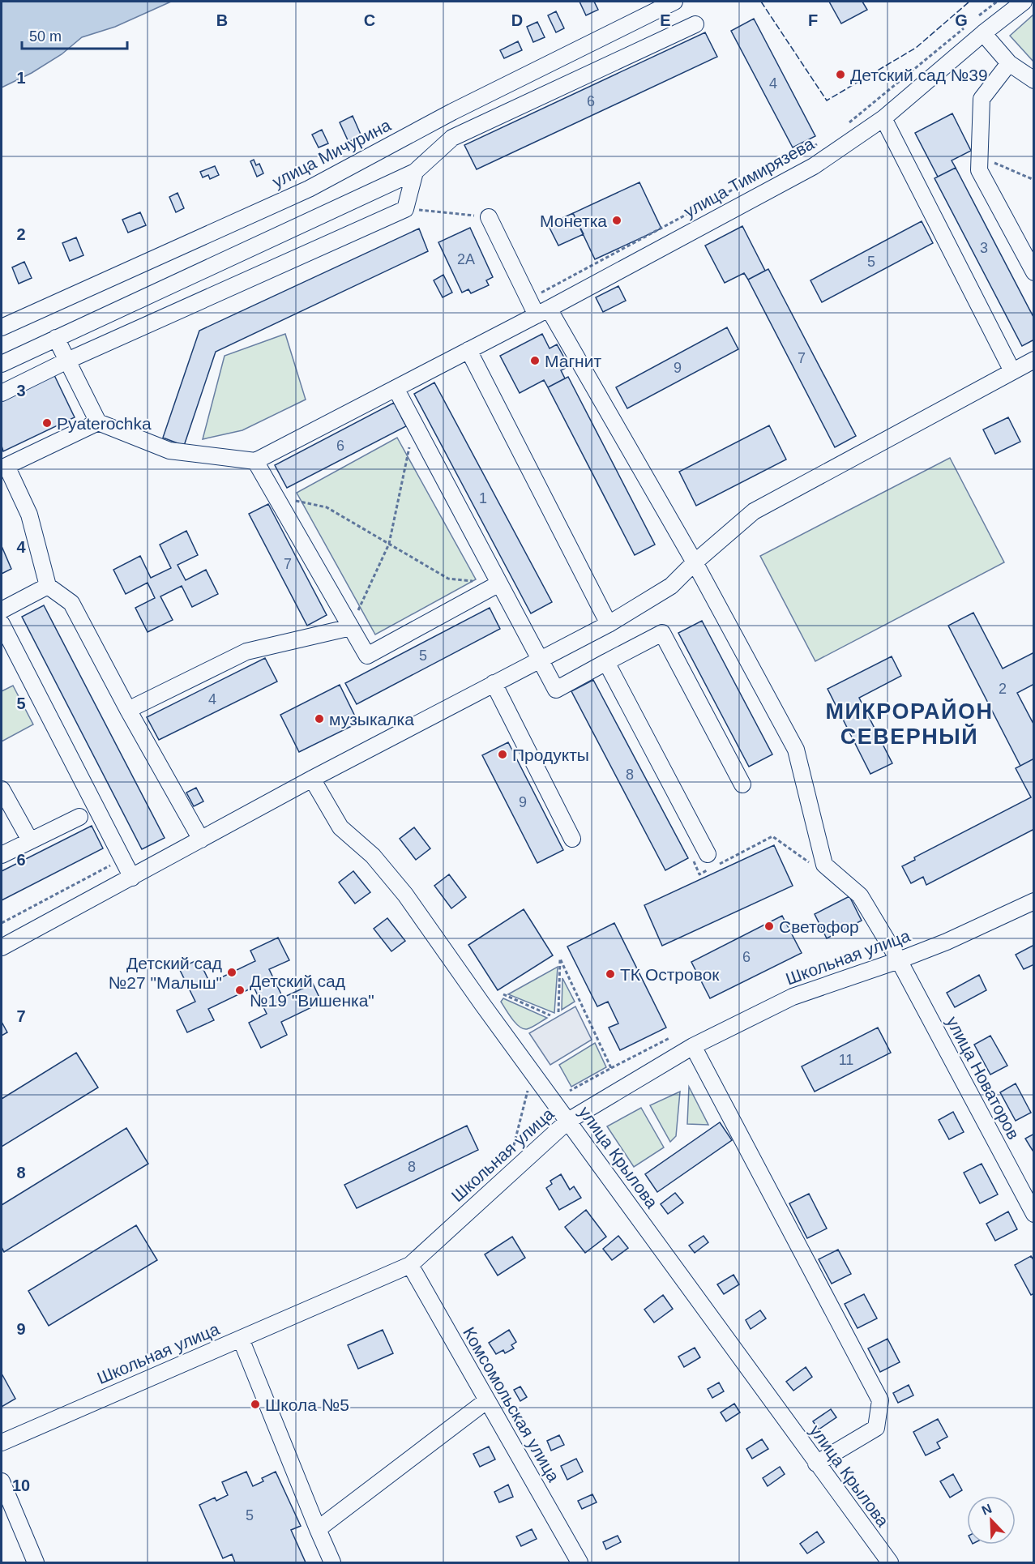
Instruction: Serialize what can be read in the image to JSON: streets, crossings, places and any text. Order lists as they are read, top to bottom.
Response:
{
  "streets": {
    "street": [
      "улица Мичурина",
      "улица Тимирязева",
      "Школьная улица",
      "улица Новаторов",
      "улица Крылова",
      "Комсомольская улица"
    ]
  },
  "crossings": [
    ["улица Тимирязева", "улица Новаторов"],
    ["Школьная улица", "улица Новаторов"],
    ["Школьная улица", "улица Крылова"],
    ["Школьная улица", "Комсомольская улица"]
  ],
  "districts": ["МИКРОРАЙОН СЕВЕРНЫЙ"],
  "places": [
    "Детский сад №39",
    "Монетка",
    "Магнит",
    "Pyaterochka",
    "музыкалка",
    "Продукты",
    "Светофор",
    "Детский сад №27 \"Малыш\"",
    "ТК Островок",
    "Детский сад №19 \"Вишенка\"",
    "Школа №5"
  ],
  "house_numbers": [
    "4",
    "6",
    "3",
    "2А",
    "5",
    "7",
    "9",
    "6",
    "1",
    "7",
    "5",
    "2",
    "4",
    "8",
    "9",
    "6",
    "11",
    "8",
    "5"
  ],
  "scale_bar": "50 m",
  "north": "top left",
  "grid": {
    "columns": [
      "B",
      "C",
      "D",
      "E",
      "F",
      "G"
    ],
    "rows": [
      "1",
      "2",
      "3",
      "4",
      "5",
      "6",
      "7",
      "8",
      "9",
      "10"
    ]
  }
}
